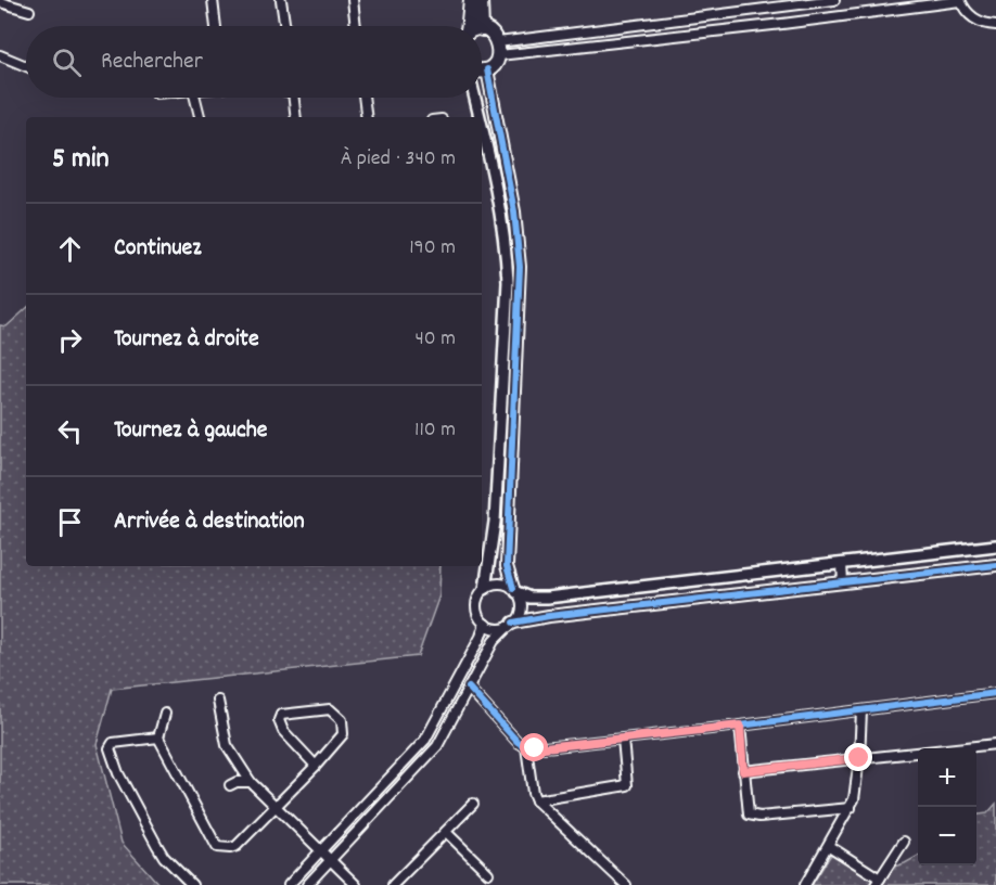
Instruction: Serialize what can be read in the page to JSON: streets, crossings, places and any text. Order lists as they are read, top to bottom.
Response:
{
  "page": {
    "search": "Rechercher",
    "heading": ["5 min", "À pied · 340 m"],
    "list": [
      ["Continuez", "190 m"],
      ["Tournez à droite", "40 m"],
      ["Tournez à gauche", "110 m"],
      "Arrivée à destination"
    ],
    "map_buttons": ["+", "−"]
  }
}
